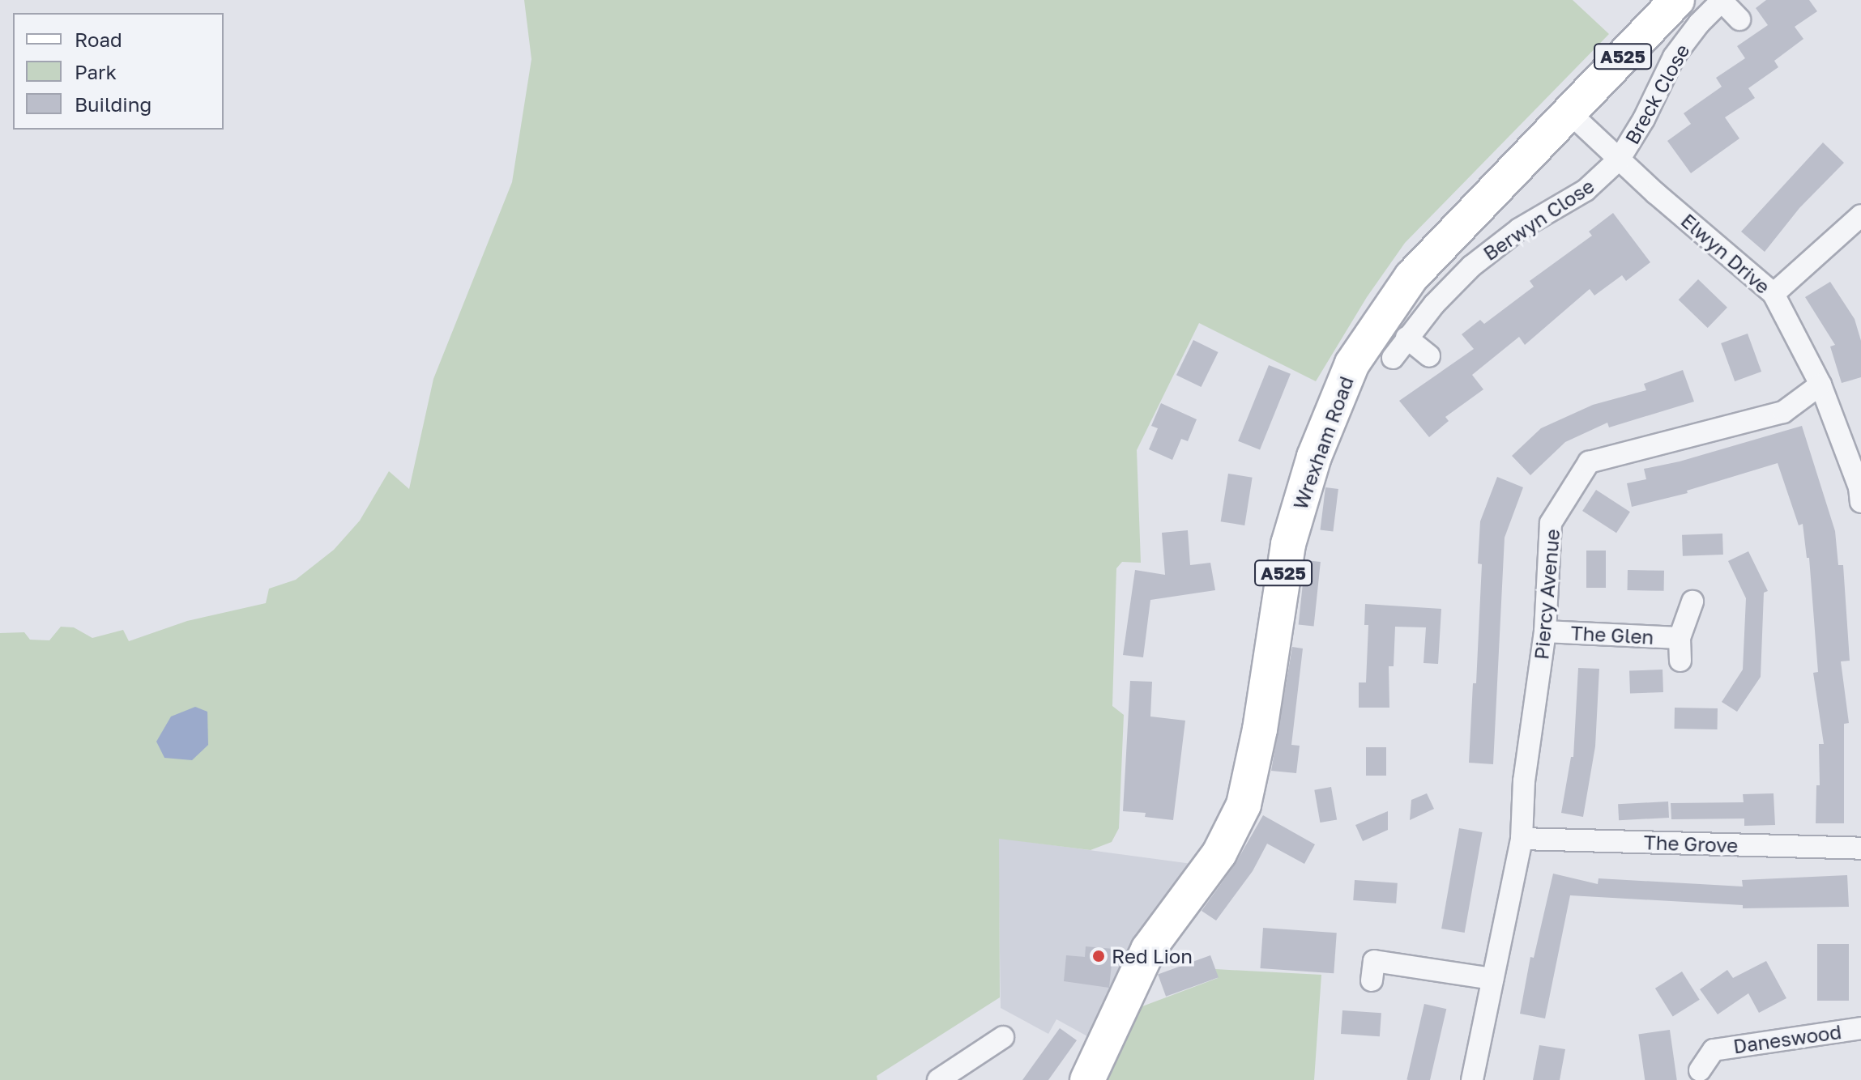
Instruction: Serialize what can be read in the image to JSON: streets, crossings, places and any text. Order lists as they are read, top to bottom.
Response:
{
  "streets": {
    "main road": ["A525", "Wrexham Road"],
    "street": [
      "Breck Close",
      "Berwyn Close",
      "Elwyn Drive",
      "Piercy Avenue",
      "The Glen",
      "The Grove",
      "Daneswood"
    ]
  },
  "crossings": [
    ["Breck Close", "Berwyn Close"],
    ["Breck Close", "Elwyn Drive"],
    ["Berwyn Close", "Elwyn Drive"],
    ["Elwyn Drive", "Wrexham Road"],
    ["Elwyn Drive", "Piercy Avenue"],
    ["Piercy Avenue", "The Glen"],
    ["Piercy Avenue", "The Grove"]
  ],
  "places": ["Red Lion"],
  "legend": ["Road", "Park", "Building"]
}
